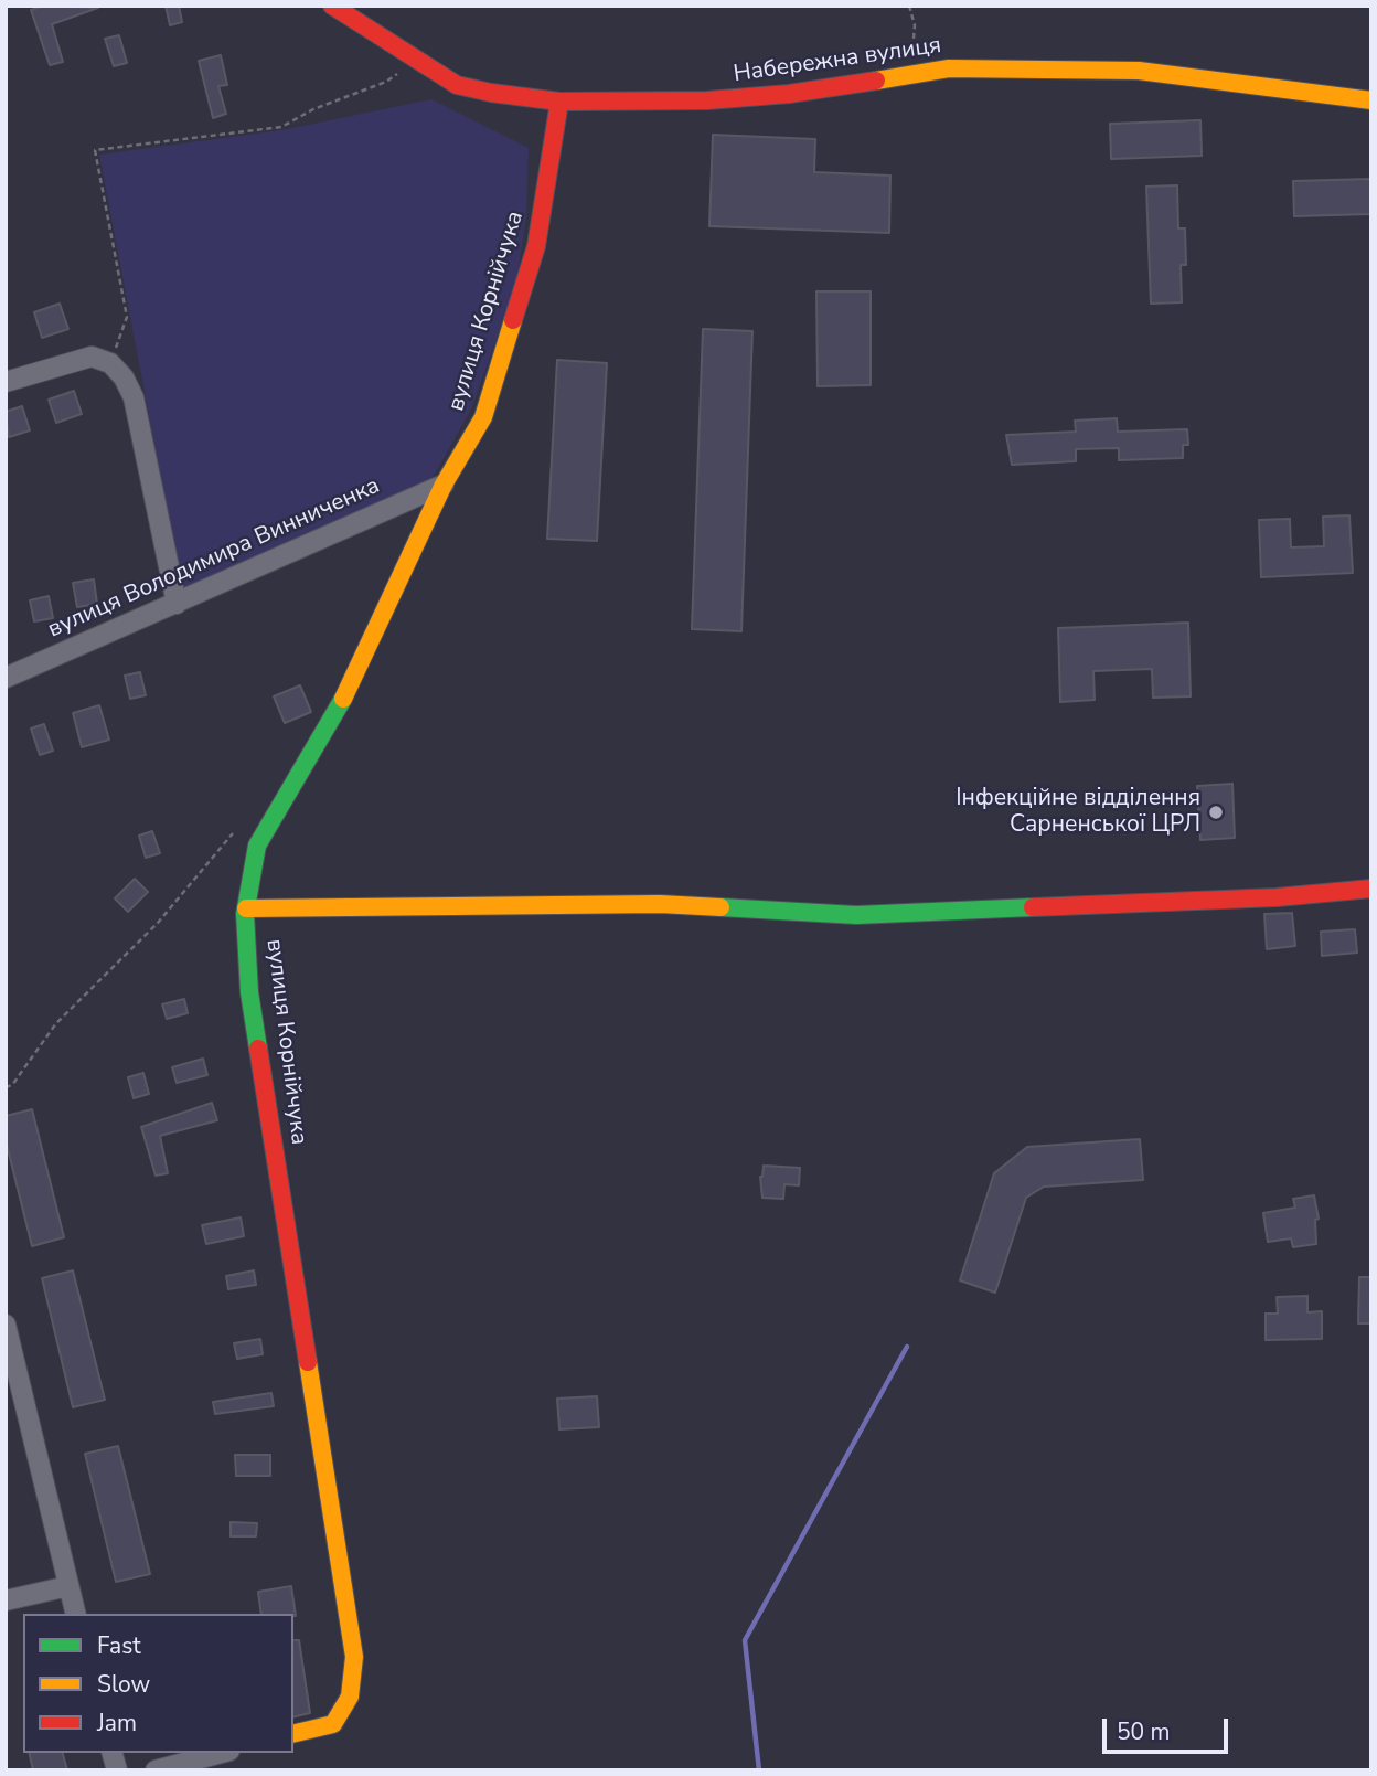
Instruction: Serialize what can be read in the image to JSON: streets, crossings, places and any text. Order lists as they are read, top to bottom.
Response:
{
  "streets": {
    "street": ["Набережна вулиця", "вулиця Корнійчука", "вулиця Володимира Винниченка"]
  },
  "crossings": [
    ["Набережна вулиця", "вулиця Корнійчука"],
    ["вулиця Корнійчука", "вулиця Володимира Винниченка"]
  ],
  "places": ["Інфекційне відділення Сарненської ЦРЛ"],
  "legend": ["Fast", "Slow", "Jam"],
  "scale_bar": "50 m"
}
